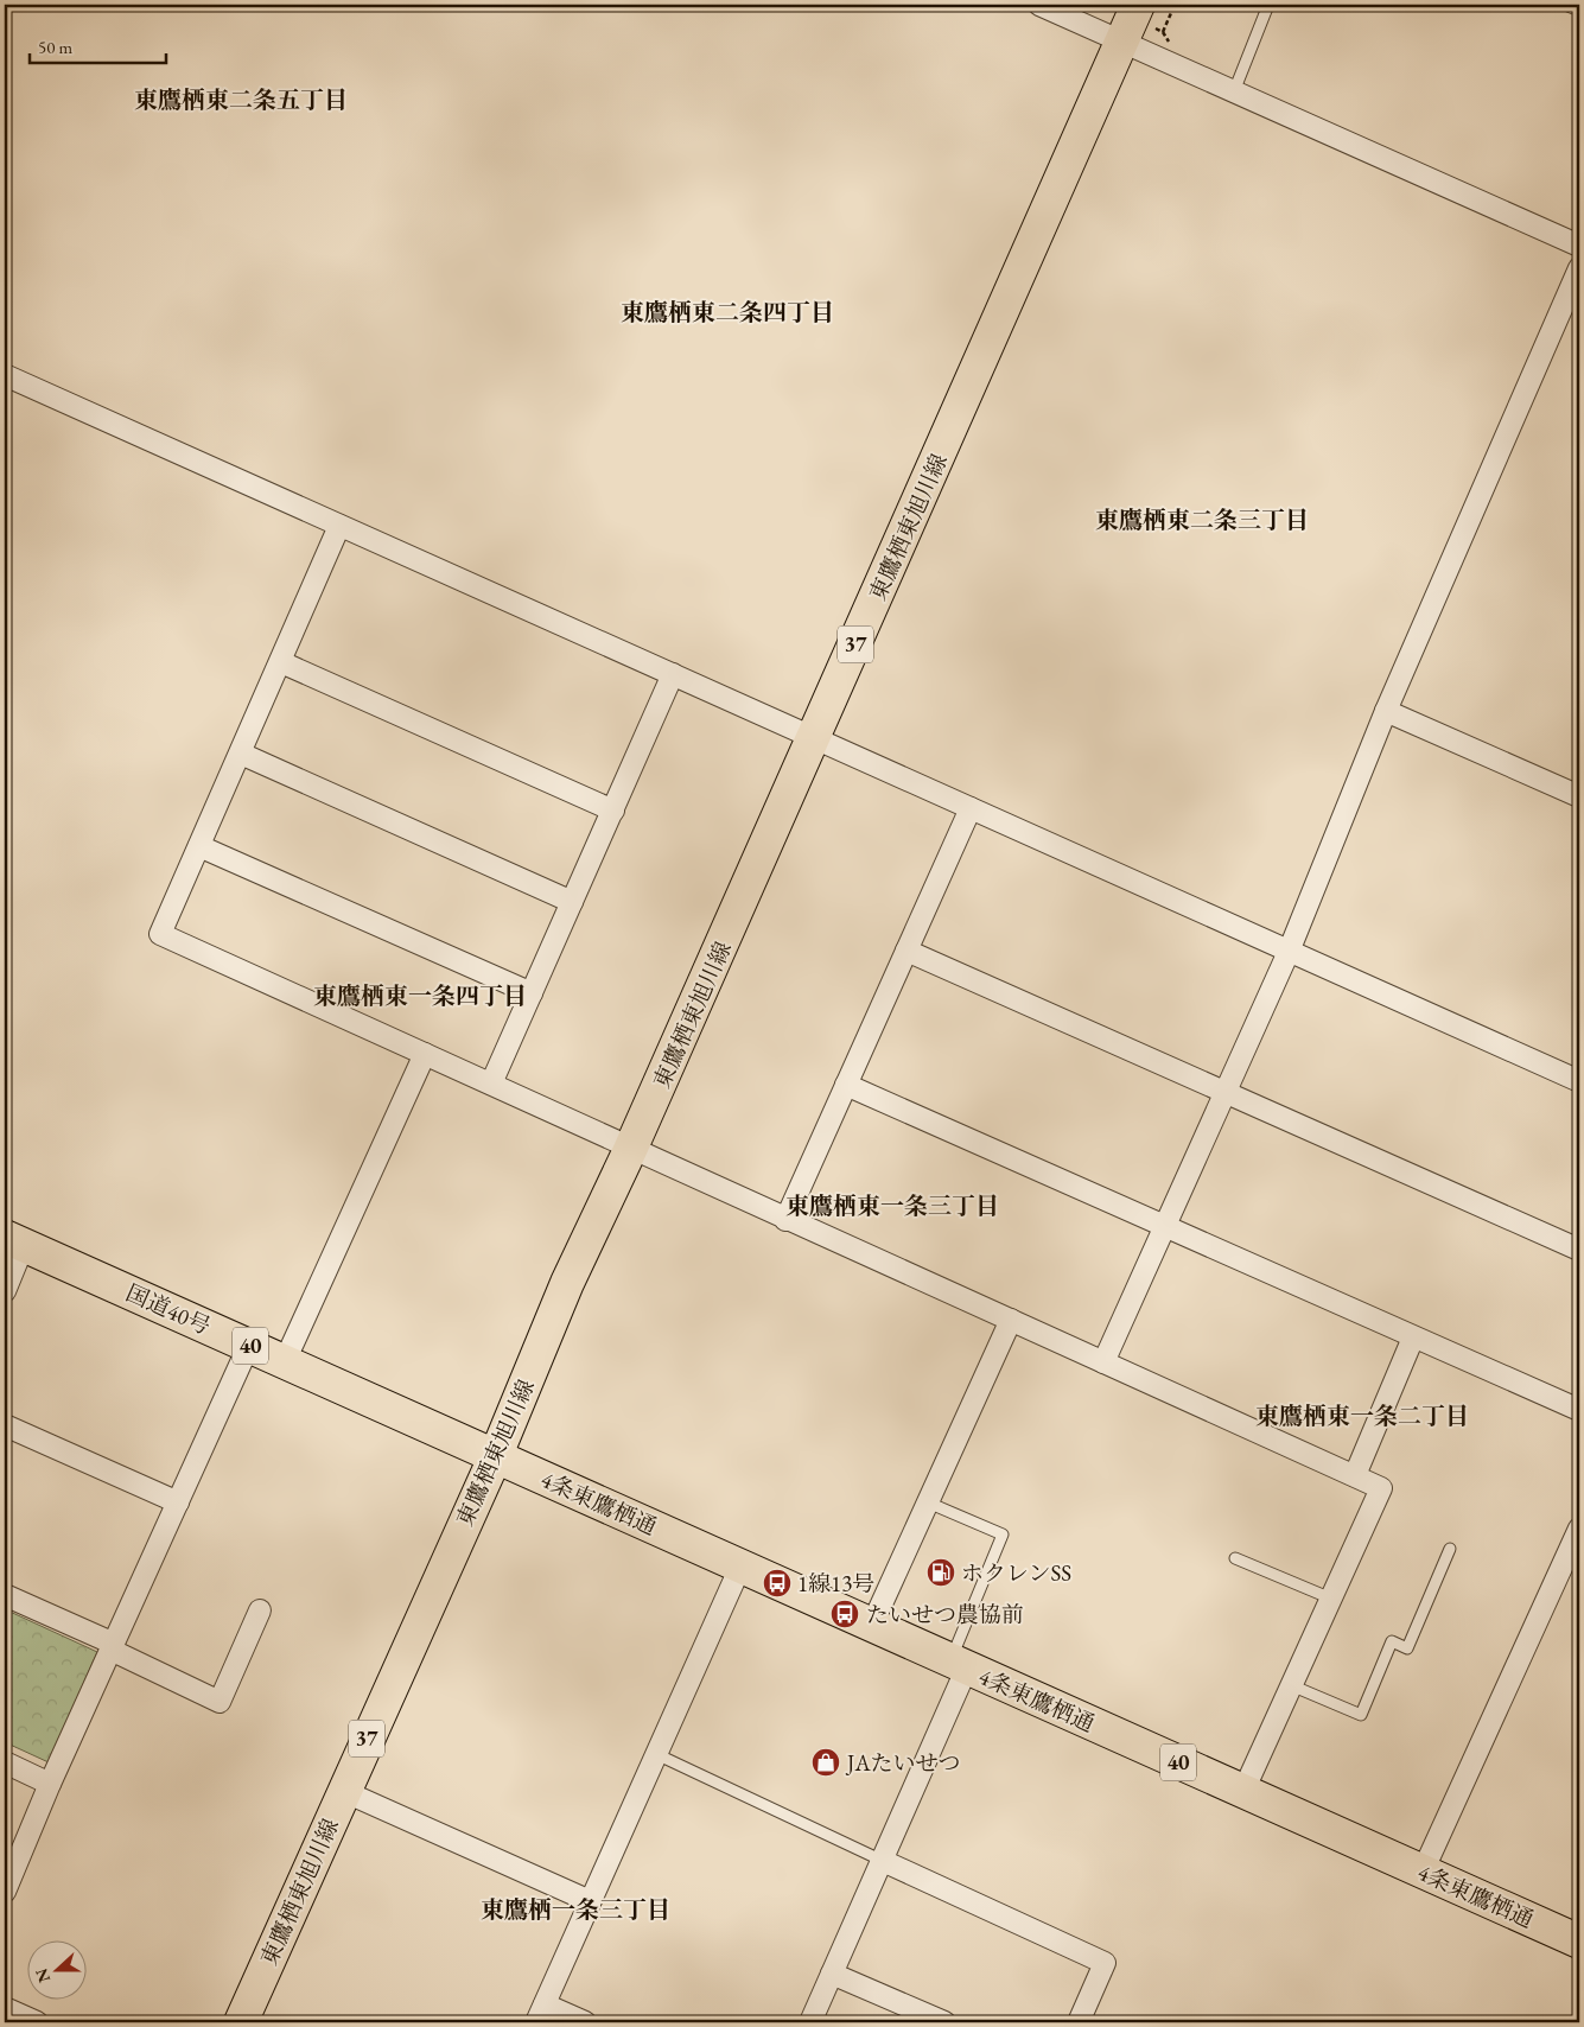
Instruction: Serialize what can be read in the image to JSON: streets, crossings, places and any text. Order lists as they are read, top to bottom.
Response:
{
  "streets": {
    "main road": [
      "東鷹栖東旭川線",
      "37",
      "国道40号",
      "40",
      "4条東鷹栖通"
    ]
  },
  "crossings": [
    ["東鷹栖東旭川線", "国道40号"],
    ["東鷹栖東旭川線", "4条東鷹栖通"],
    ["国道40号", "4条東鷹栖通"]
  ],
  "districts": [
    "東鷹栖東二条五丁目",
    "東鷹栖東二条四丁目",
    "東鷹栖東二条三丁目",
    "東鷹栖東一条四丁目",
    "東鷹栖東一条三丁目",
    "東鷹栖東一条二丁目",
    "東鷹栖一条三丁目"
  ],
  "places": {
    "fuel station": ["ホクレンSS"],
    "bus stop": ["1線13号", "たいせつ農協前"],
    "shop": ["JAたいせつ"]
  },
  "scale_bar": "50 m",
  "north": "left"
}
